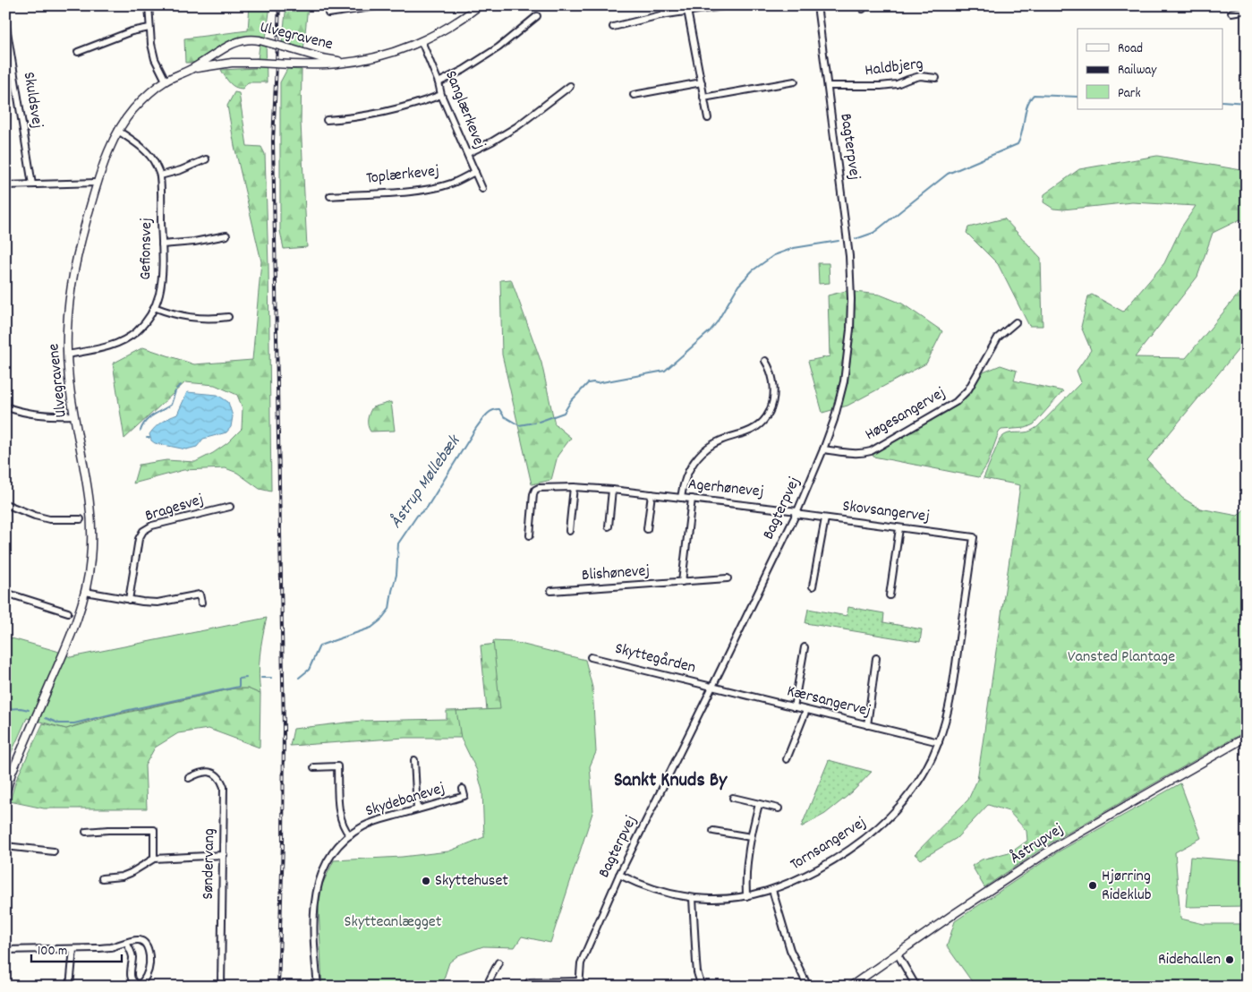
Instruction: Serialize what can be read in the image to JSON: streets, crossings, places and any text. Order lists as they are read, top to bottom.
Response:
{
  "streets": {
    "street": [
      "Ulvegravene",
      "Haldbjerg",
      "Skuldsvej",
      "Sanglærkevej",
      "Bagterpvej",
      "Toplærkevej",
      "Gefionsvej",
      "Høgesangervej",
      "Agerhønevej",
      "Bragesvej",
      "Skovsangervej",
      "Blishønevej",
      "Skyttegården",
      "Kærsangervej",
      "Skydebanevej",
      "Tornsangervej",
      "Åstrupvej",
      "Søndervang"
    ]
  },
  "crossings": [
    ["Ulvegravene", "Sanglærkevej"],
    ["Ulvegravene", "Gefionsvej"],
    ["Haldbjerg", "Bagterpvej"],
    ["Sanglærkevej", "Toplærkevej"],
    ["Bagterpvej", "Høgesangervej"],
    ["Bagterpvej", "Agerhønevej"],
    ["Bagterpvej", "Skovsangervej"],
    ["Bagterpvej", "Skyttegården"],
    ["Bagterpvej", "Kærsangervej"],
    ["Bagterpvej", "Tornsangervej"],
    ["Agerhønevej", "Skovsangervej"],
    ["Skovsangervej", "Tornsangervej"],
    ["Skyttegården", "Kærsangervej"],
    ["Kærsangervej", "Tornsangervej"]
  ],
  "districts": ["Sankt Knuds By"],
  "water": ["Åstrup Møllebæk"],
  "parks": ["Vansted Plantage", "Skytteanlægget"],
  "places": ["Skyttehuset", "Hjørring Rideklub", "Ridehallen"],
  "legend": ["Road", "Railway", "Park"],
  "scale_bar": "100 m"
}
